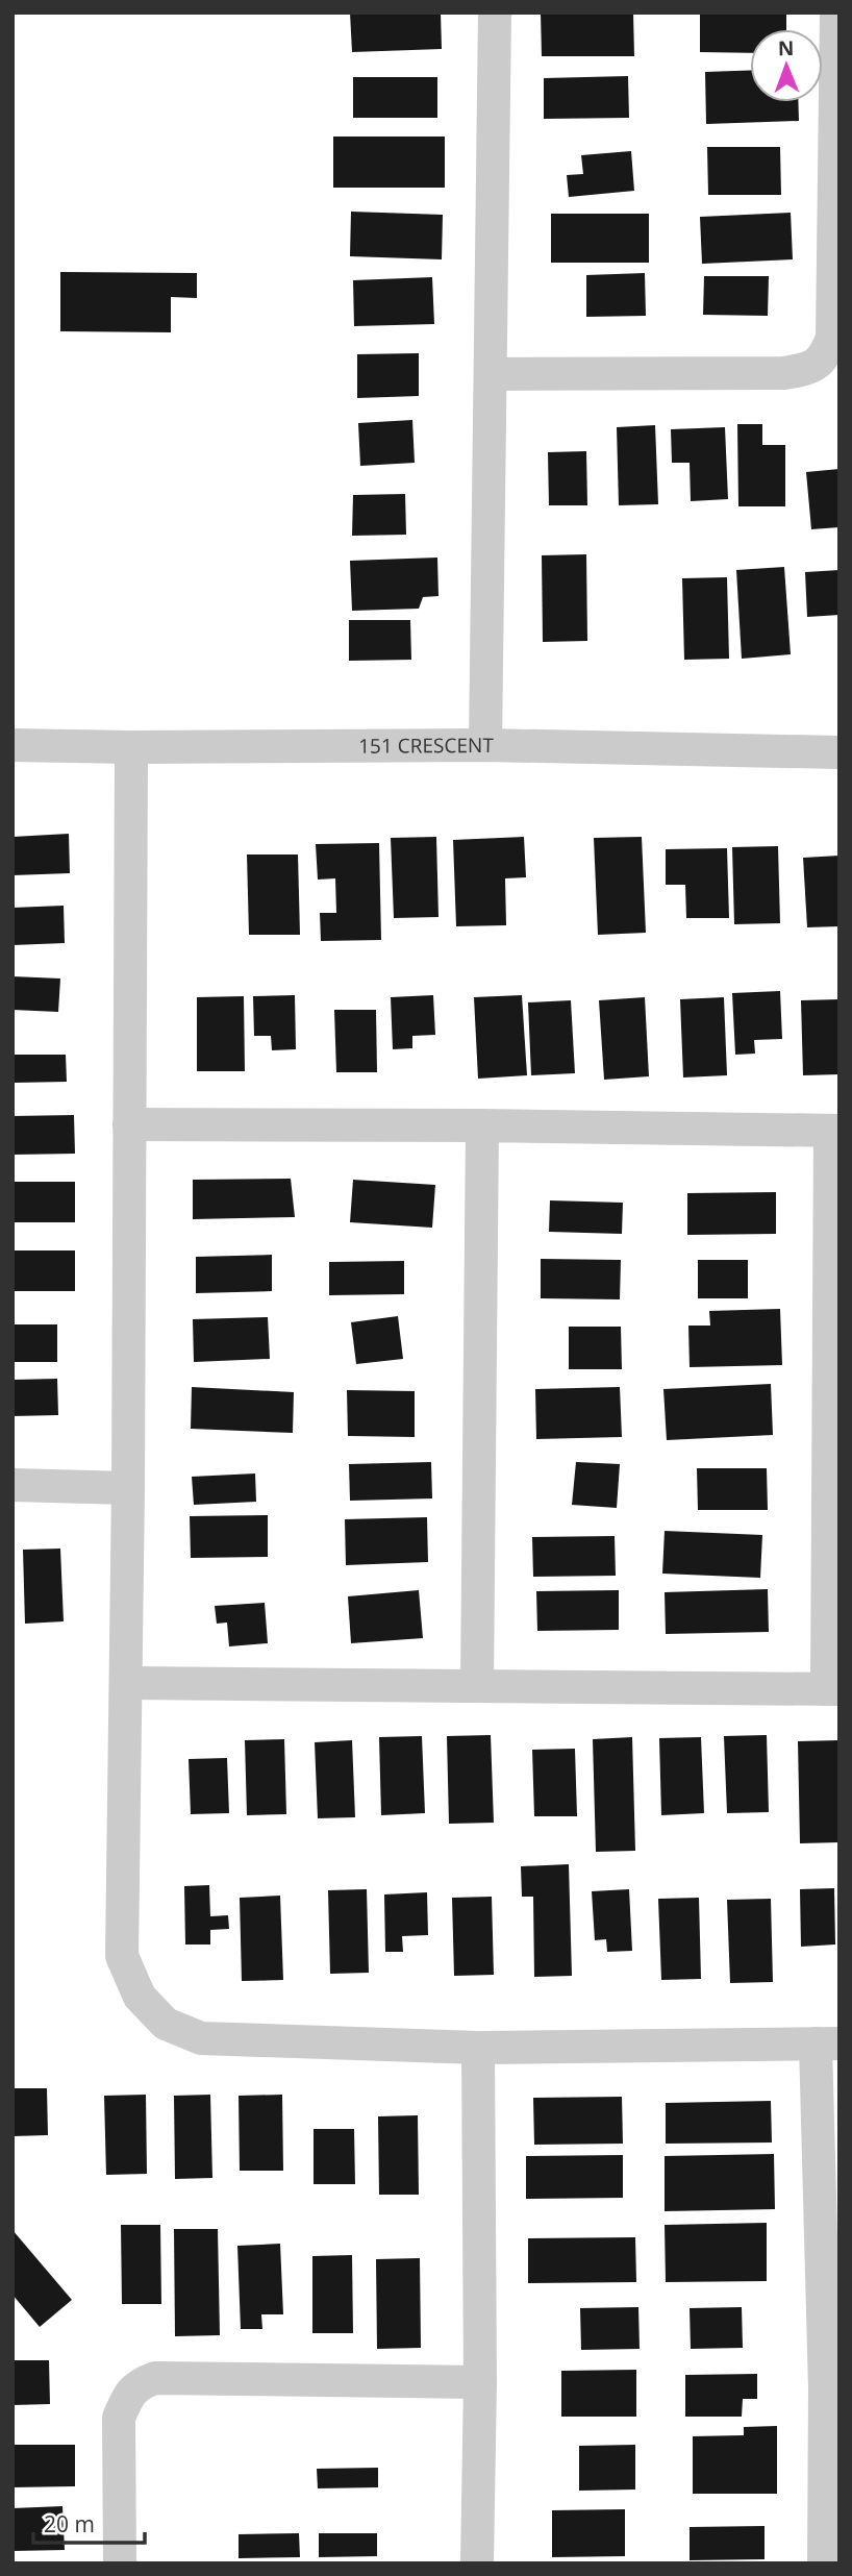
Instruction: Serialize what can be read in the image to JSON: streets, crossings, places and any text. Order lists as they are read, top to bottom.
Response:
{
  "streets": {
    "street": ["151 CRESCENT"]
  },
  "scale_bar": "20 m",
  "north": "top"
}
